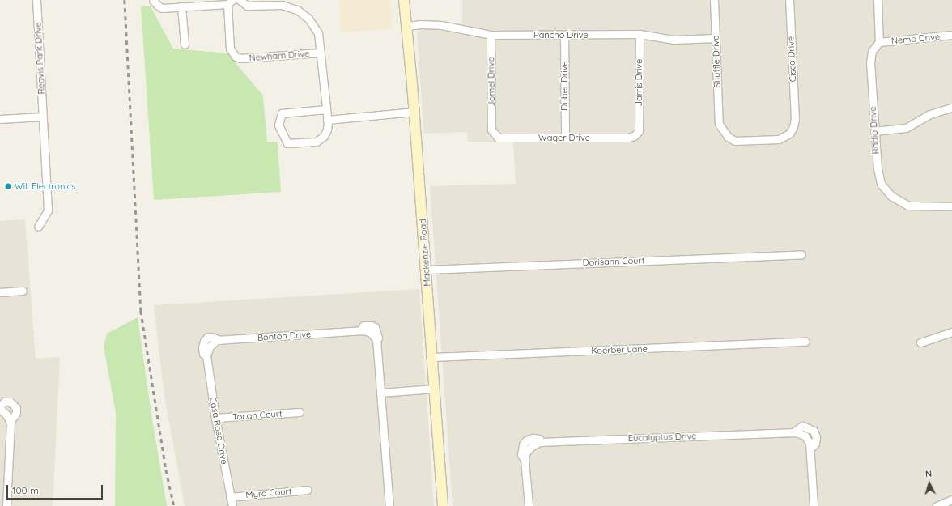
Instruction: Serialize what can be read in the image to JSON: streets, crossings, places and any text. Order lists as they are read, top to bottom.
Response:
{
  "streets": {
    "main road": ["Mackenzie Road"],
    "street": [
      "Pancho Drive",
      "Nemo Drive",
      "Newham Drive",
      "Reavis Park Drive",
      "Cisco Drive",
      "Shuffle Drive",
      "Jomel Drive",
      "Jarris Drive",
      "Dober Drive",
      "Radio Drive",
      "Wager Drive",
      "Dorisann Court",
      "Bonton Drive",
      "Koerber Lane",
      "Tocan Court",
      "Casa Rosa Drive",
      "Eucalyptus Drive",
      "Myra Court"
    ]
  },
  "crossings": [
    ["Pancho Drive", "Shuffle Drive"],
    ["Pancho Drive", "Jomel Drive"],
    ["Pancho Drive", "Jarris Drive"],
    ["Pancho Drive", "Dober Drive"],
    ["Pancho Drive", "Mackenzie Road"],
    ["Nemo Drive", "Radio Drive"],
    ["Cisco Drive", "Shuffle Drive"],
    ["Jomel Drive", "Wager Drive"],
    ["Jarris Drive", "Wager Drive"],
    ["Dober Drive", "Wager Drive"],
    ["Mackenzie Road", "Dorisann Court"],
    ["Mackenzie Road", "Koerber Lane"],
    ["Bonton Drive", "Casa Rosa Drive"],
    ["Tocan Court", "Casa Rosa Drive"],
    ["Casa Rosa Drive", "Myra Court"]
  ],
  "places": ["Will Electronics"],
  "scale_bar": "100 m",
  "north": "top"
}
